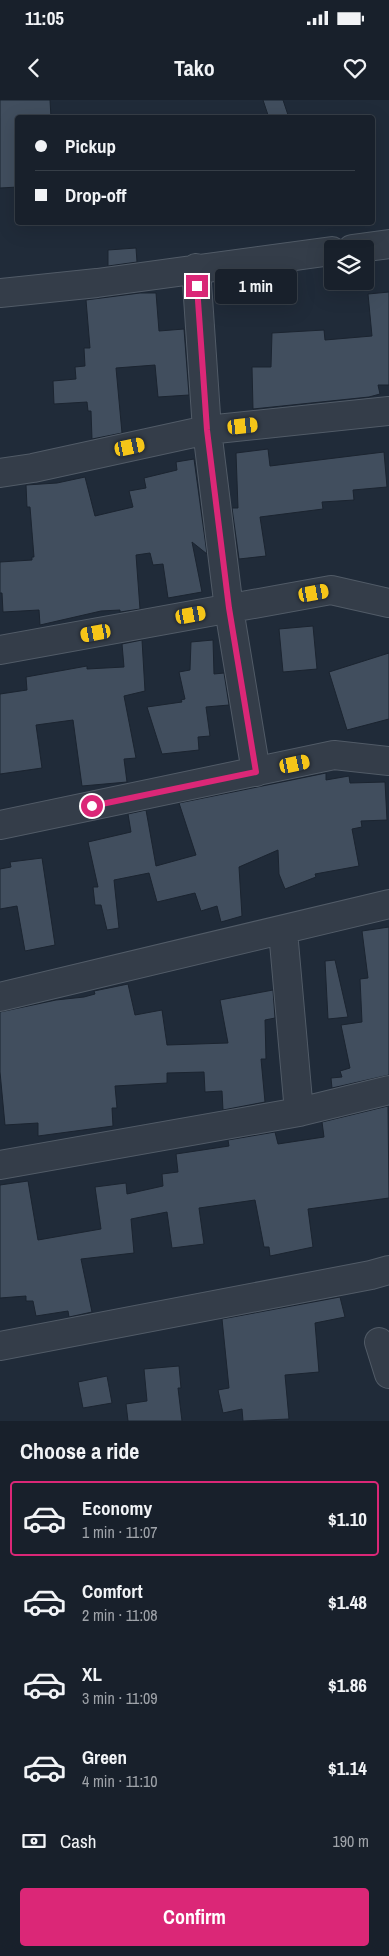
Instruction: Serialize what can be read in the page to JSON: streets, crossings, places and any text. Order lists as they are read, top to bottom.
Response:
{
  "page": {
    "status": "11:05",
    "header": "Tako",
    "banner": ["Pickup", "Drop-off"],
    "bubble": "1 min",
    "heading": "Choose a ride",
    "list": [
      {
        "name": "Economy",
        "note": "1 min · 11:07",
        "value": "$1.10"
      },
      {
        "name": "Comfort",
        "note": "2 min · 11:08",
        "value": "$1.48"
      },
      {
        "name": "XL",
        "note": "3 min · 11:09",
        "value": "$1.86"
      },
      {
        "name": "Green",
        "note": "4 min · 11:10",
        "value": "$1.14"
      }
    ],
    "pay": ["Cash", "190 m"],
    "buttons": "Confirm"
  }
}
